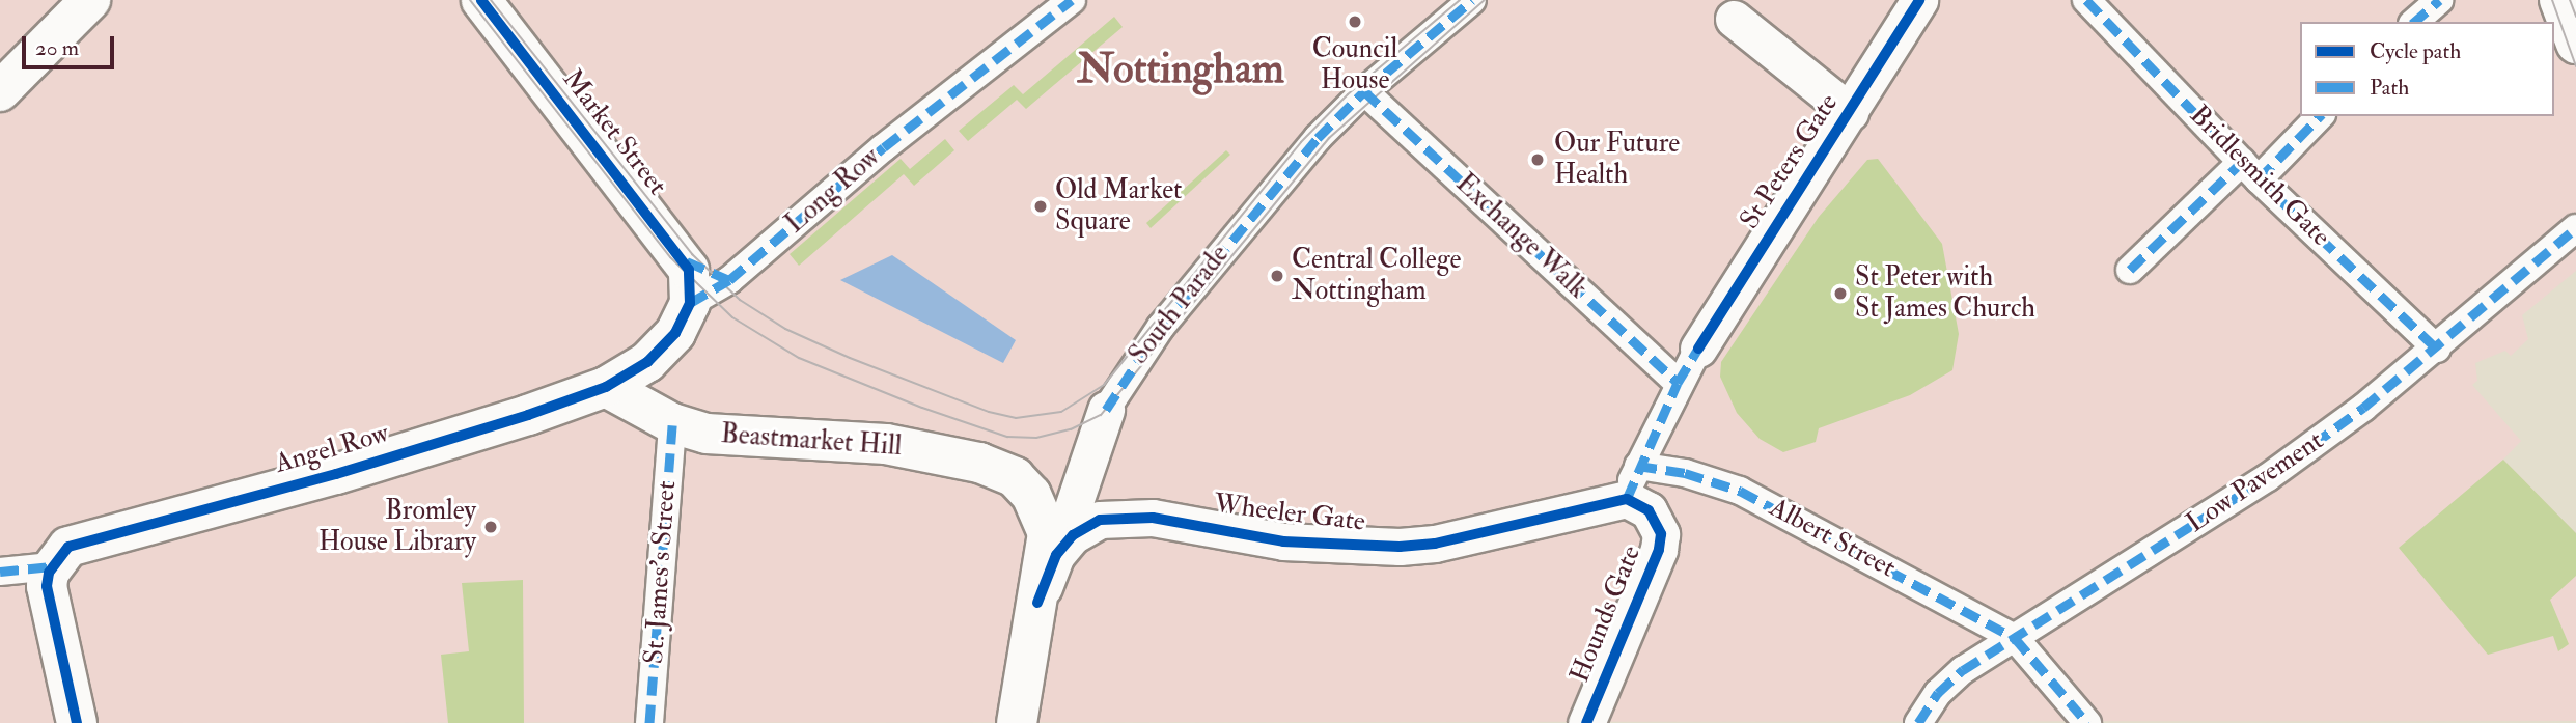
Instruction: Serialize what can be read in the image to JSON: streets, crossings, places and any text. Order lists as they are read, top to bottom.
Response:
{
  "streets": {
    "street": [
      "Market Street",
      "St Peters Gate",
      "Bridlesmith Gate",
      "Long Row",
      "Exchange Walk",
      "South Parade",
      "Beastmarket Hill",
      "Angel Row",
      "Low Pavement",
      "Wheeler Gate",
      "Albert Street",
      "St. James's Street",
      "Hounds Gate"
    ]
  },
  "crossings": [
    ["Market Street", "Long Row"],
    ["St Peters Gate", "Exchange Walk"],
    ["St Peters Gate", "Wheeler Gate"],
    ["St Peters Gate", "Albert Street"],
    ["St Peters Gate", "Hounds Gate"],
    ["Bridlesmith Gate", "Low Pavement"],
    ["Long Row", "Beastmarket Hill"],
    ["Long Row", "Angel Row"],
    ["Exchange Walk", "South Parade"],
    ["South Parade", "Wheeler Gate"],
    ["Beastmarket Hill", "Angel Row"],
    ["Beastmarket Hill", "Wheeler Gate"],
    ["Beastmarket Hill", "St. James's Street"],
    ["Low Pavement", "Albert Street"],
    ["Wheeler Gate", "Hounds Gate"]
  ],
  "districts": ["Nottingham"],
  "places": [
    "Council House",
    "Our Future Health",
    "Old Market Square",
    "Central College Nottingham",
    "St Peter with St James Church",
    "Bromley House Library"
  ],
  "legend": ["Cycle path", "Path"],
  "scale_bar": "20 m"
}
